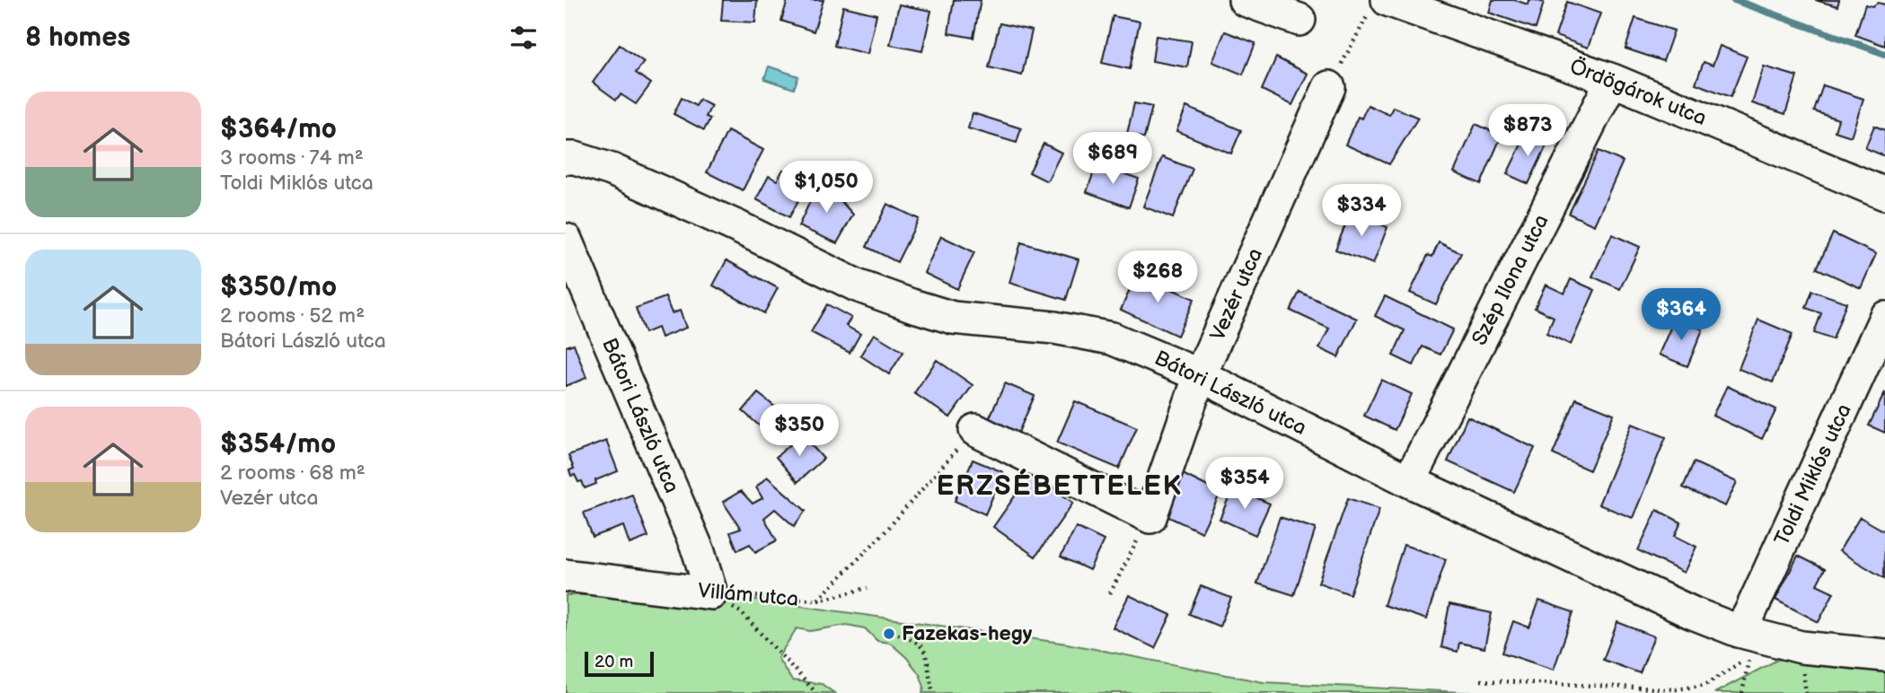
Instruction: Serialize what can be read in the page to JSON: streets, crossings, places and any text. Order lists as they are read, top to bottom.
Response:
{
  "streets": {
    "street": [
      "Ördögárok utca",
      "Szép Ilona utca",
      "Vezér utca",
      "Bátori László utca",
      "Toldi Miklós utca",
      "Villám utca"
    ]
  },
  "crossings": [
    ["Ördögárok utca", "Szép Ilona utca"],
    ["Szép Ilona utca", "Bátori László utca"],
    ["Vezér utca", "Bátori László utca"],
    ["Bátori László utca", "Toldi Miklós utca"],
    ["Bátori László utca", "Villám utca"]
  ],
  "districts": ["ERZSÉBETTELEK"],
  "places": ["Fazekas-hegy"],
  "scale_bar": "20 m",
  "page": {
    "heading": "8 homes",
    "list": [
      {
        "name": "$364/mo",
        "note": "3 rooms · 74 m² · Toldi Miklós utca"
      },
      {
        "name": "$350/mo",
        "note": "2 rooms · 52 m² · Bátori László utca"
      },
      {
        "name": "$354/mo",
        "note": "2 rooms · 68 m² · Vezér utca"
      }
    ],
    "price": [
      "$873",
      "$689",
      "$1,050",
      "$334",
      "$268",
      "$364",
      "$350",
      "$354"
    ],
    "scale": "20 m"
  }
}
